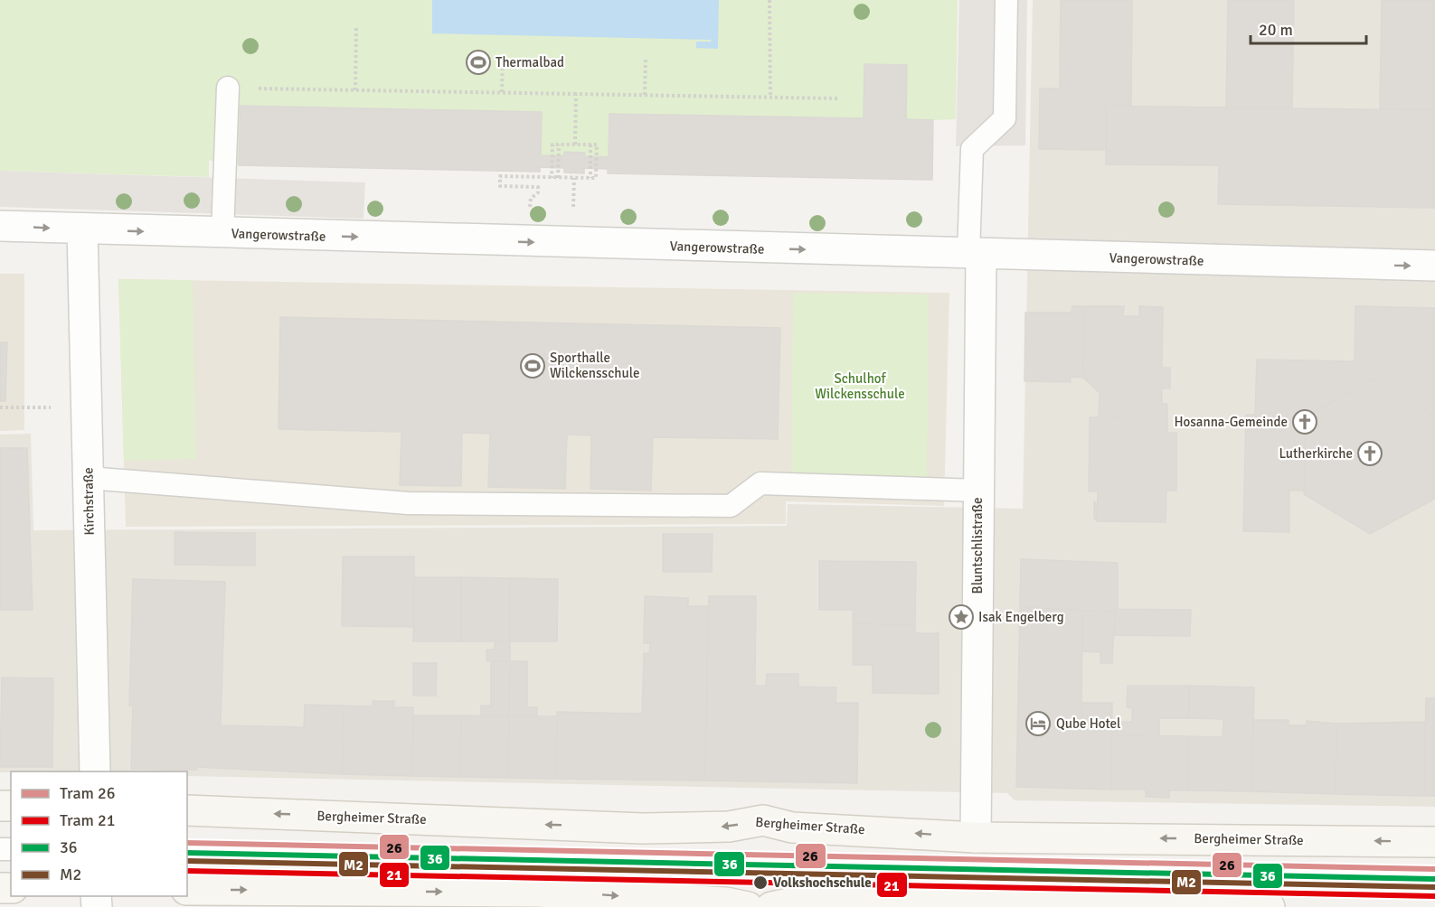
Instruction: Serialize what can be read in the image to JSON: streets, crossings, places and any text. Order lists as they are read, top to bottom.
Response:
{
  "streets": {
    "street": [
      "Vangerowstraße",
      "Kirchstraße",
      "Bluntschlistraße",
      "Bergheimer Straße"
    ]
  },
  "crossings": [
    ["Vangerowstraße", "Kirchstraße"],
    ["Vangerowstraße", "Bluntschlistraße"],
    ["Bluntschlistraße", "Bergheimer Straße"]
  ],
  "one_way": ["Vangerowstraße"],
  "parks": ["Schulhof Wilckensschule"],
  "places": {
    "sports": ["Thermalbad", "Sporthalle Wilckensschule"],
    "church": ["Hosanna-Gemeinde", "Lutherkirche"],
    "place": ["Isak Engelberg"],
    "hotel": ["Qube Hotel"],
    "other": ["Volkshochschule"]
  },
  "lines": [
    "tram line 26",
    "transit line 36",
    "transit line M2",
    "tram line 21"
  ],
  "legend": [
    "Tram 26",
    "Tram 21",
    "36",
    "M2"
  ],
  "scale_bar": "20 m"
}
